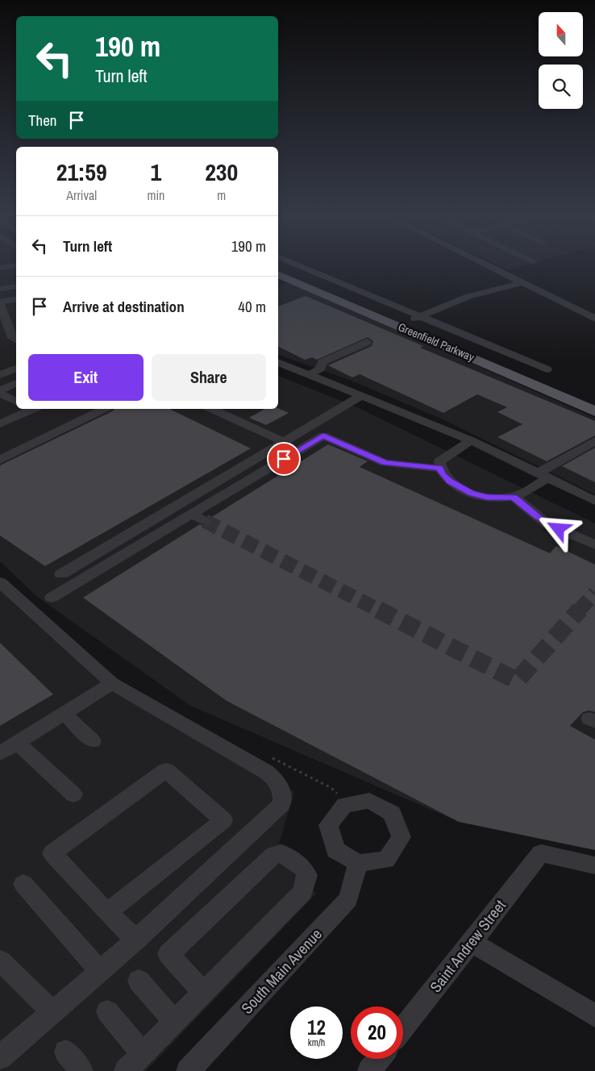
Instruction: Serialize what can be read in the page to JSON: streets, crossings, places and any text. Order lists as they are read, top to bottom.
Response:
{
  "streets": {
    "main road": ["Greenfield Parkway"],
    "street": ["Saint Andrew Street", "South Main Avenue"]
  },
  "north": "top",
  "page": {
    "turn": ["190 m", "Turn left"],
    "then": "Then",
    "eta": [
      "21:59",
      "Arrival",
      "1",
      "min",
      "230",
      "m"
    ],
    "list": [
      {
        "name": "Turn left",
        "value": "190 m"
      },
      {
        "name": "Arrive at destination",
        "value": "40 m"
      }
    ],
    "buttons": ["Exit", "Share"],
    "speed": "12 km/h",
    "limit": "20"
  }
}
